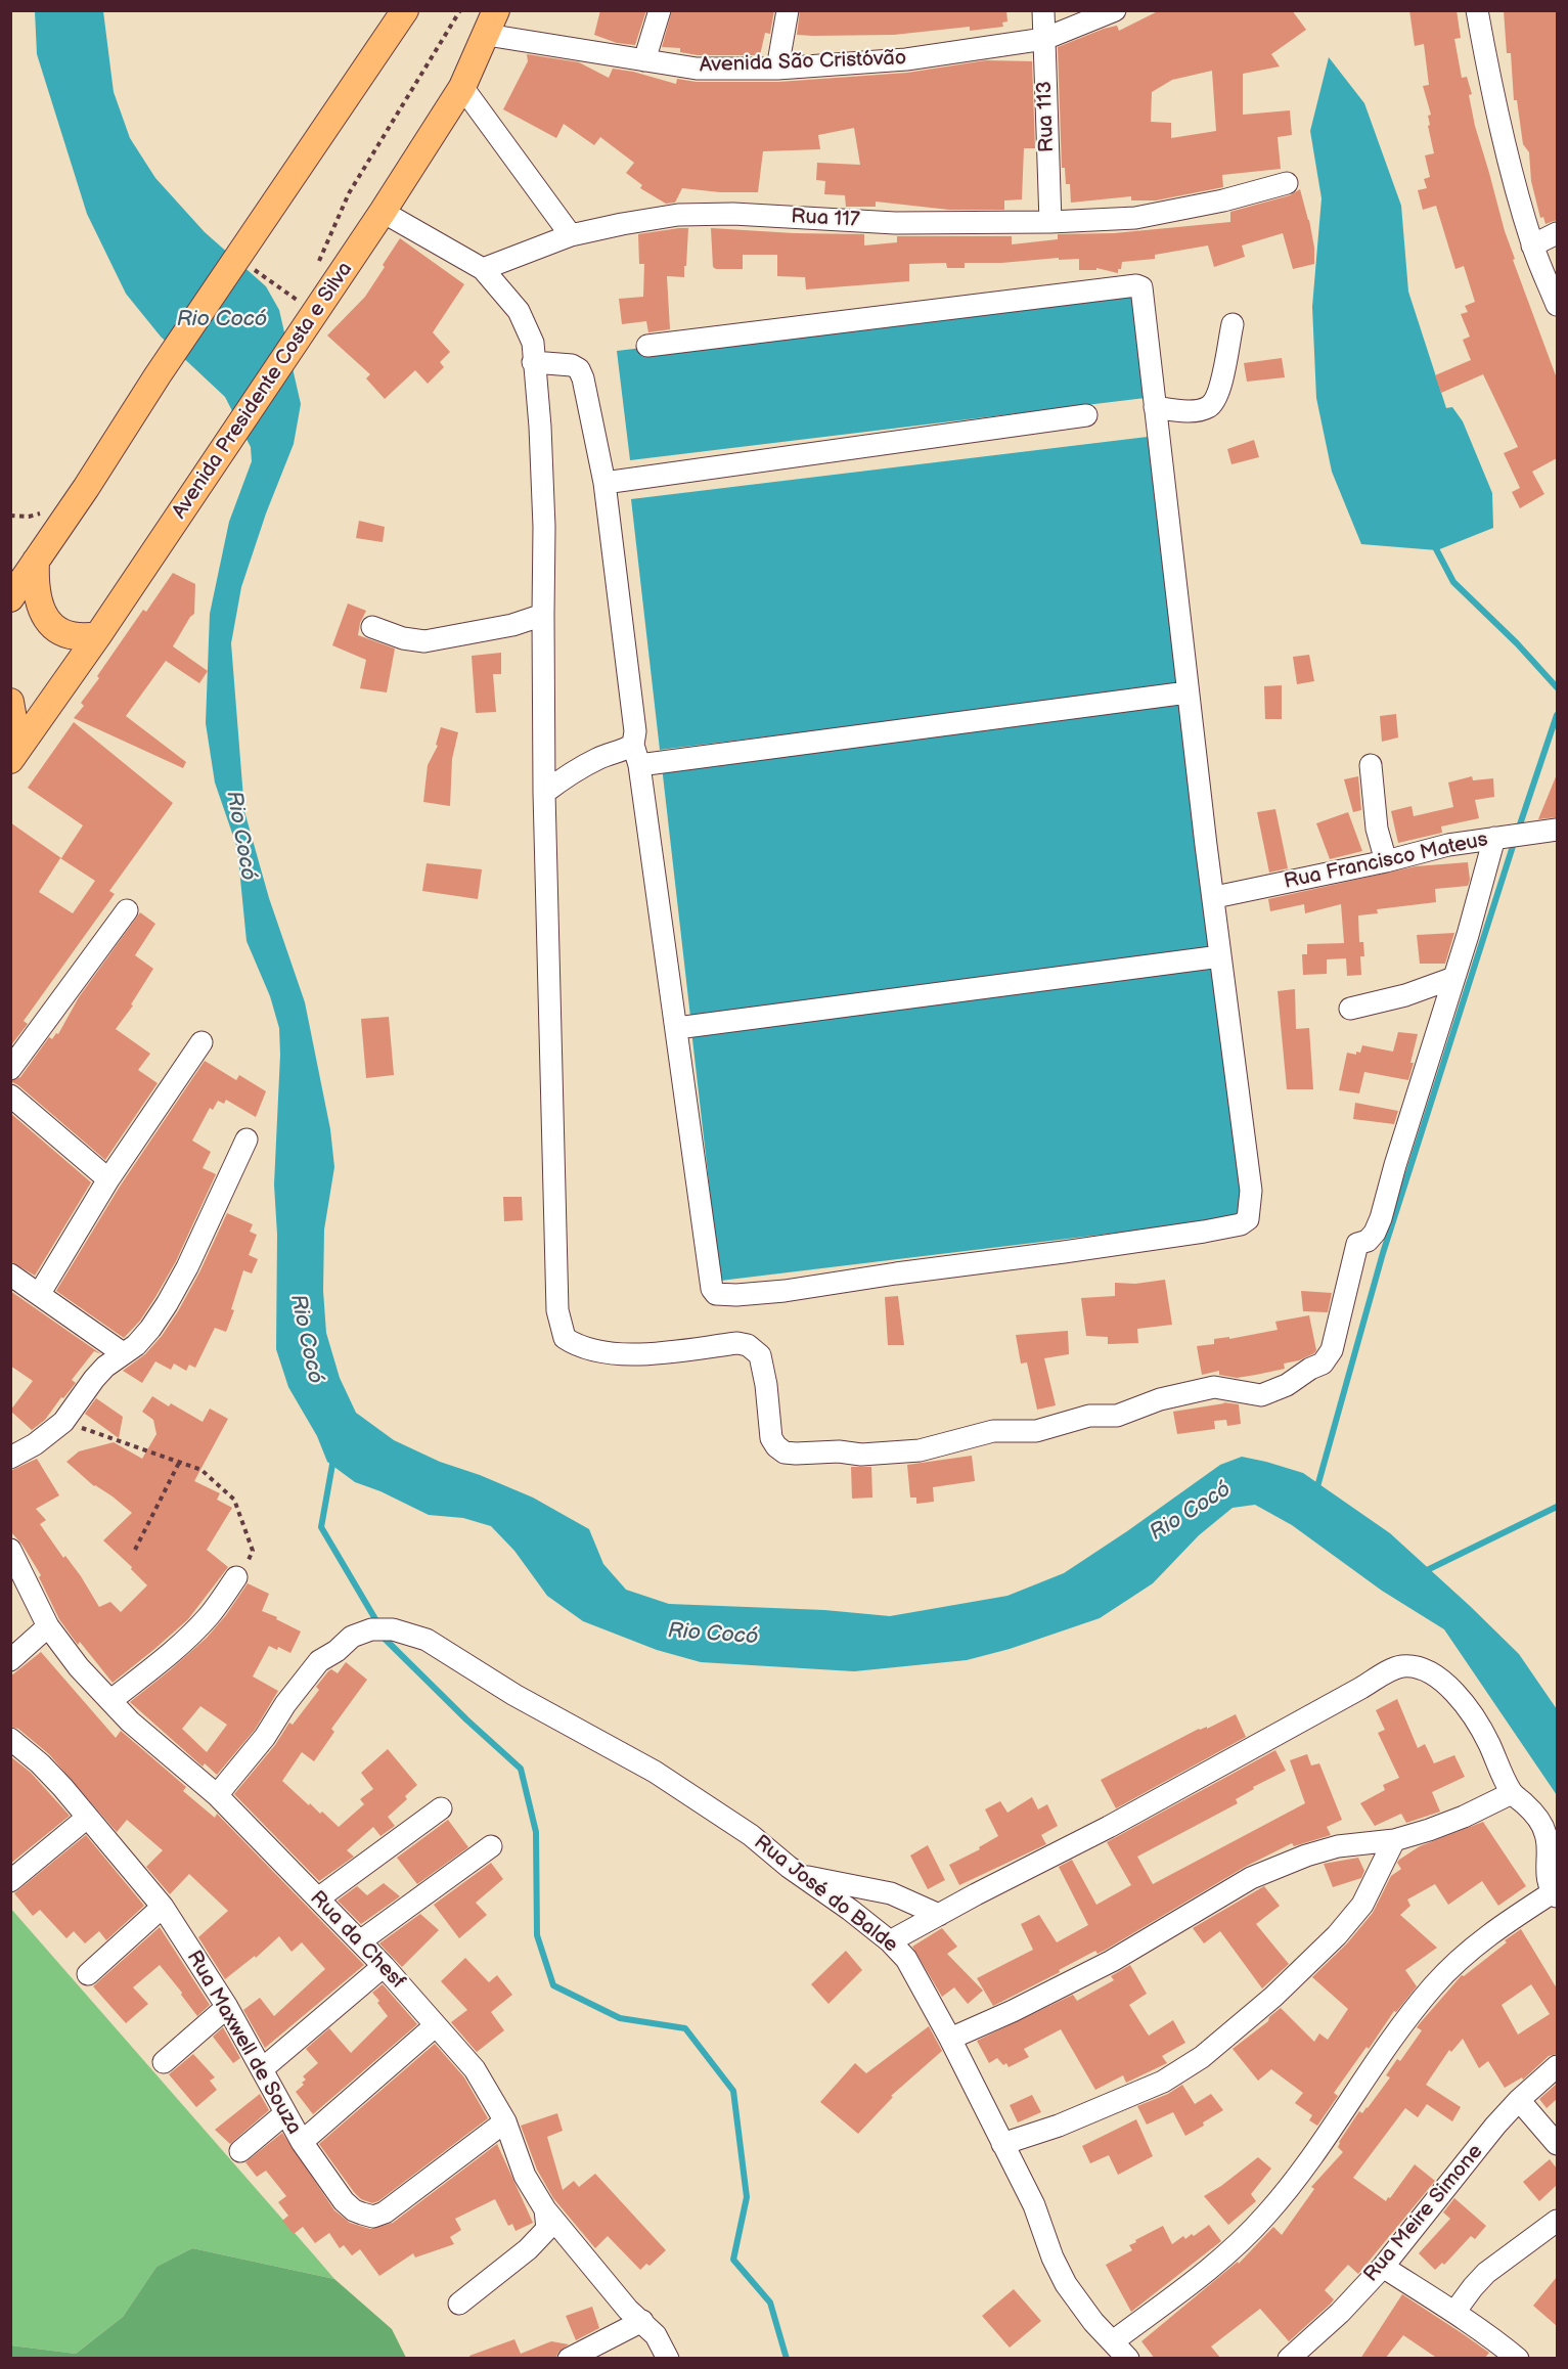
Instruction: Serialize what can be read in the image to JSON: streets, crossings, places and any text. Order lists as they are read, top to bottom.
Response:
{
  "streets": {
    "main road": ["Avenida Presidente Costa e Silva"],
    "street": [
      "Avenida São Cristóvão",
      "Rua 113",
      "Rua 117",
      "Rua Francisco Mateus",
      "Rua José do Balde",
      "Rua da Chesf",
      "Rua Maxwell de Souza",
      "Rua Meire Simone"
    ]
  },
  "crossings": [
    ["Avenida São Cristóvão", "Rua 113"],
    ["Avenida São Cristóvão", "Avenida Presidente Costa e Silva"],
    ["Rua 113", "Rua 117"],
    ["Rua José do Balde", "Rua da Chesf"],
    ["Rua da Chesf", "Rua Maxwell de Souza"]
  ],
  "water": ["Rio Cocó"]
}
